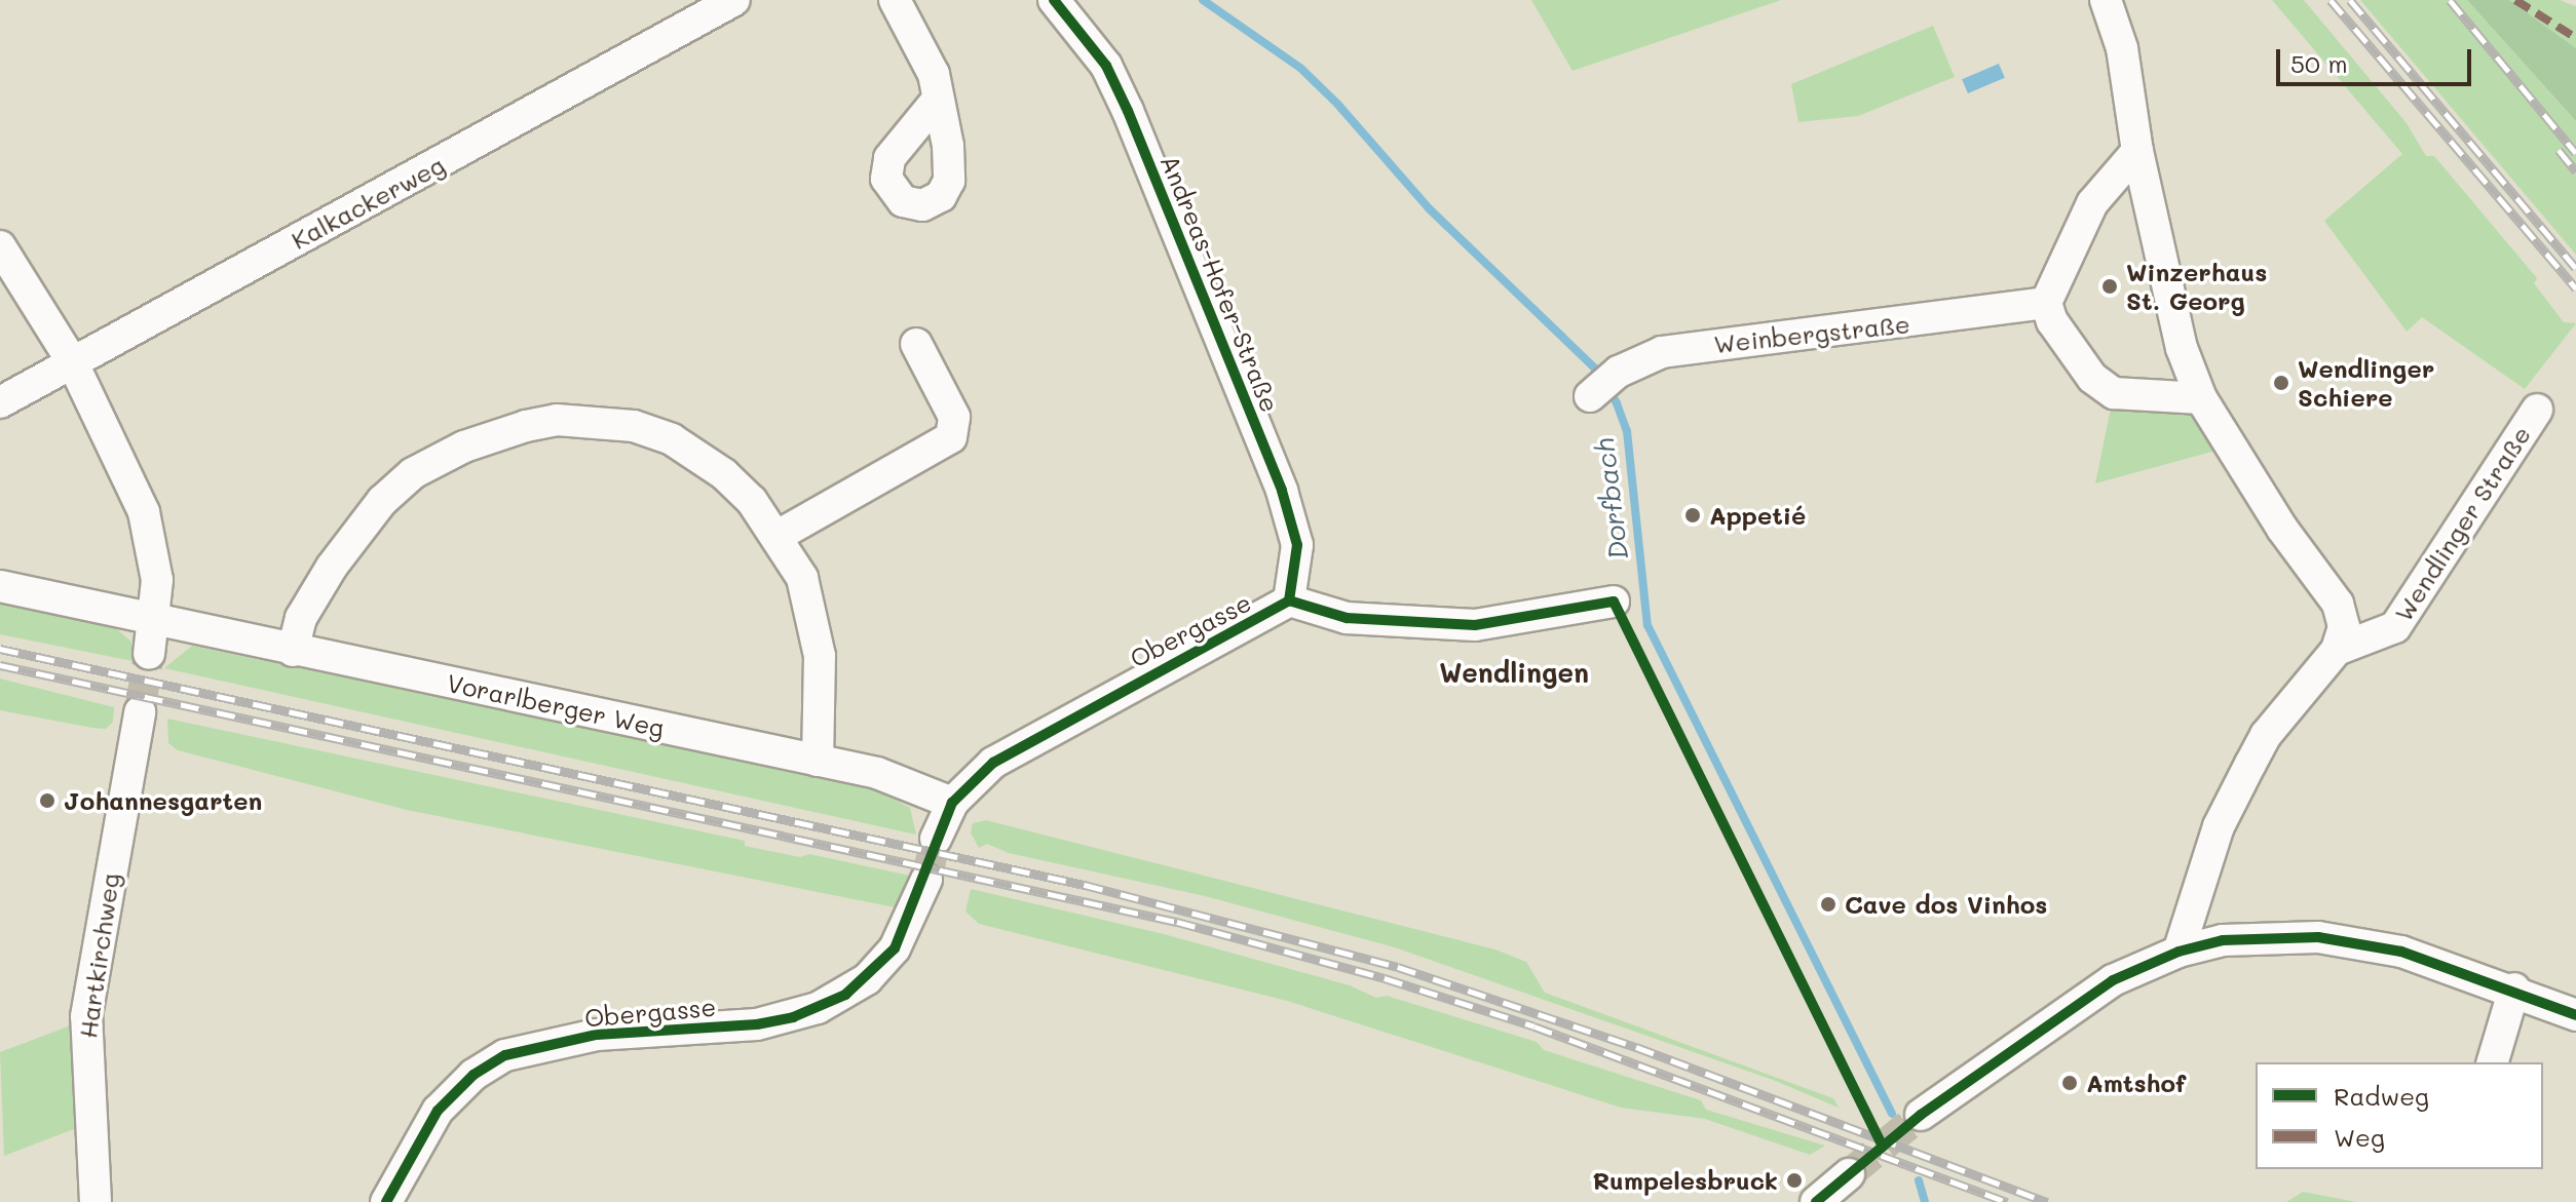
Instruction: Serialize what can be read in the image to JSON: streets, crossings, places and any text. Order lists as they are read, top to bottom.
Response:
{
  "streets": {
    "street": [
      "Kalkackerweg",
      "Andreas-Hofer-Straße",
      "Weinbergstraße",
      "Wendlinger Straße",
      "Obergasse",
      "Vorarlberger Weg",
      "Hartkirchweg"
    ]
  },
  "crossings": [
    ["Andreas-Hofer-Straße", "Obergasse"],
    ["Obergasse", "Vorarlberger Weg"]
  ],
  "districts": ["Wendlingen"],
  "water": ["Dorfbach"],
  "places": [
    "Winzerhaus St. Georg",
    "Wendlinger Schiere",
    "Appetié",
    "Johannesgarten",
    "Cave dos Vinhos",
    "Amtshof",
    "Rumpelesbruck"
  ],
  "legend": ["Radweg", "Weg"],
  "scale_bar": "50 m"
}
